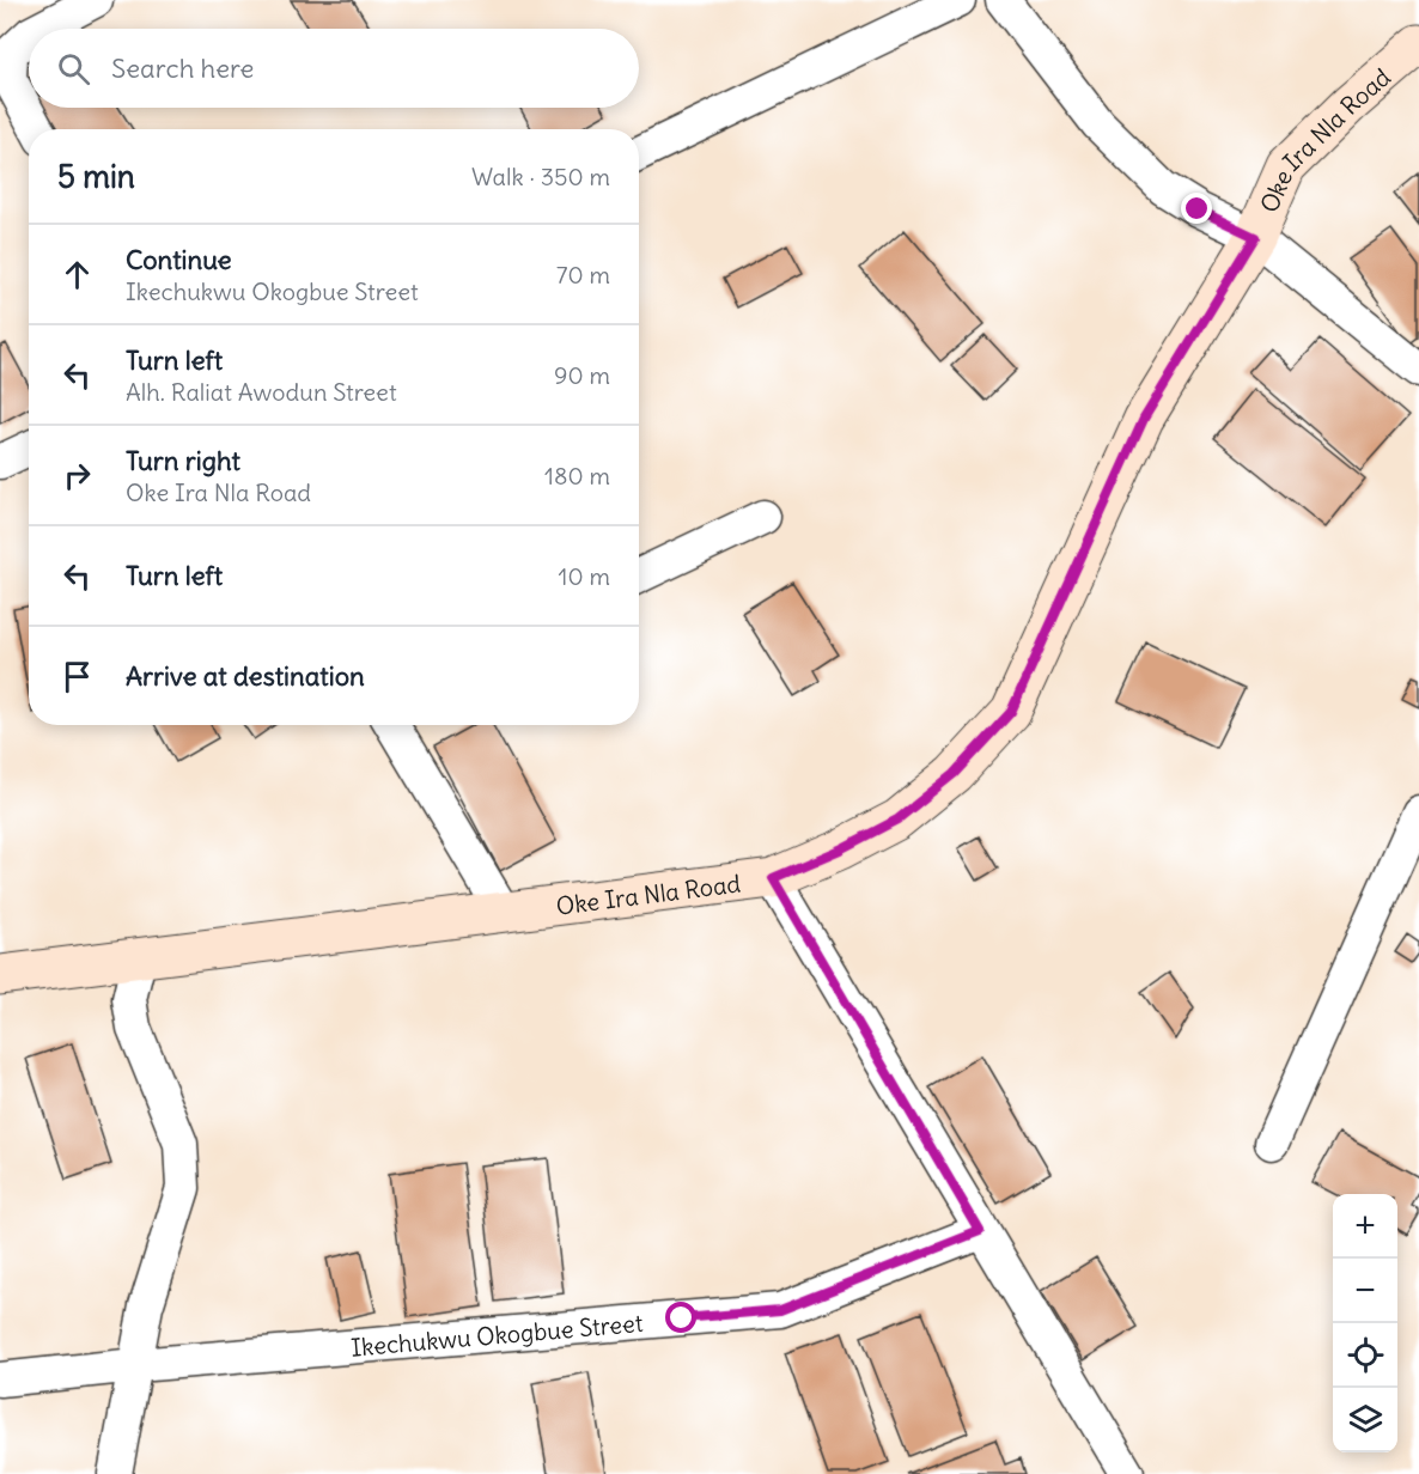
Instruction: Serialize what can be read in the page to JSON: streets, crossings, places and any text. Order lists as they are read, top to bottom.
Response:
{
  "streets": {
    "street": ["Oke Ira Nla Road", "Ikechukwu Okogbue Street"]
  },
  "page": {
    "search": "Search here",
    "heading": ["5 min", "Walk · 350 m"],
    "list": [
      ["Continue", "Ikechukwu Okogbue Street", "70 m"],
      ["Turn left", "Alh. Raliat Awodun Street", "90 m"],
      ["Turn right", "Oke Ira Nla Road", "180 m"],
      ["Turn left", "10 m"],
      "Arrive at destination"
    ],
    "map_buttons": ["+", "−"]
  }
}
